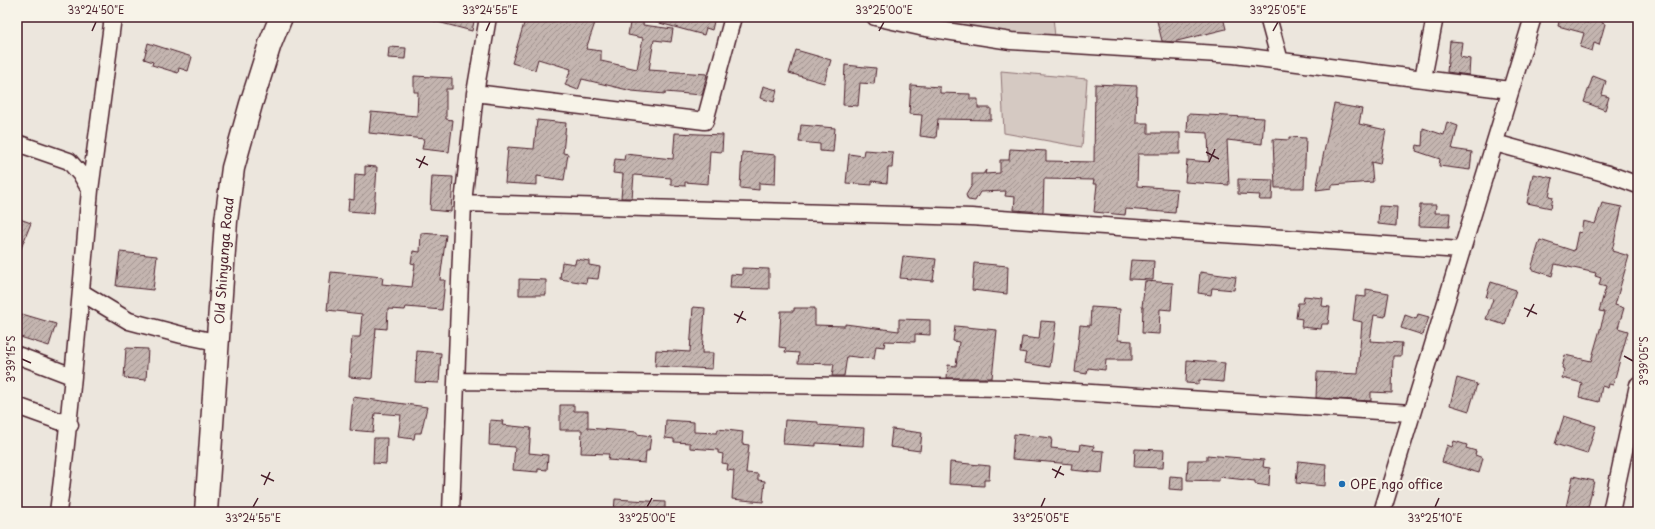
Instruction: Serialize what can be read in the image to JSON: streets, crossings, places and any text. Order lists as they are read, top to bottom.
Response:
{
  "streets": {
    "main road": ["Old Shinyanga Road"]
  },
  "places": ["OPE ngo office"],
  "coordinates": [
    "33°24'50\"E",
    "33°24'55\"E",
    "33°25'00\"E",
    "33°25'05\"E",
    "3°39'15\"S",
    "3°39'05\"S",
    "33°25'10\"E"
  ]
}
